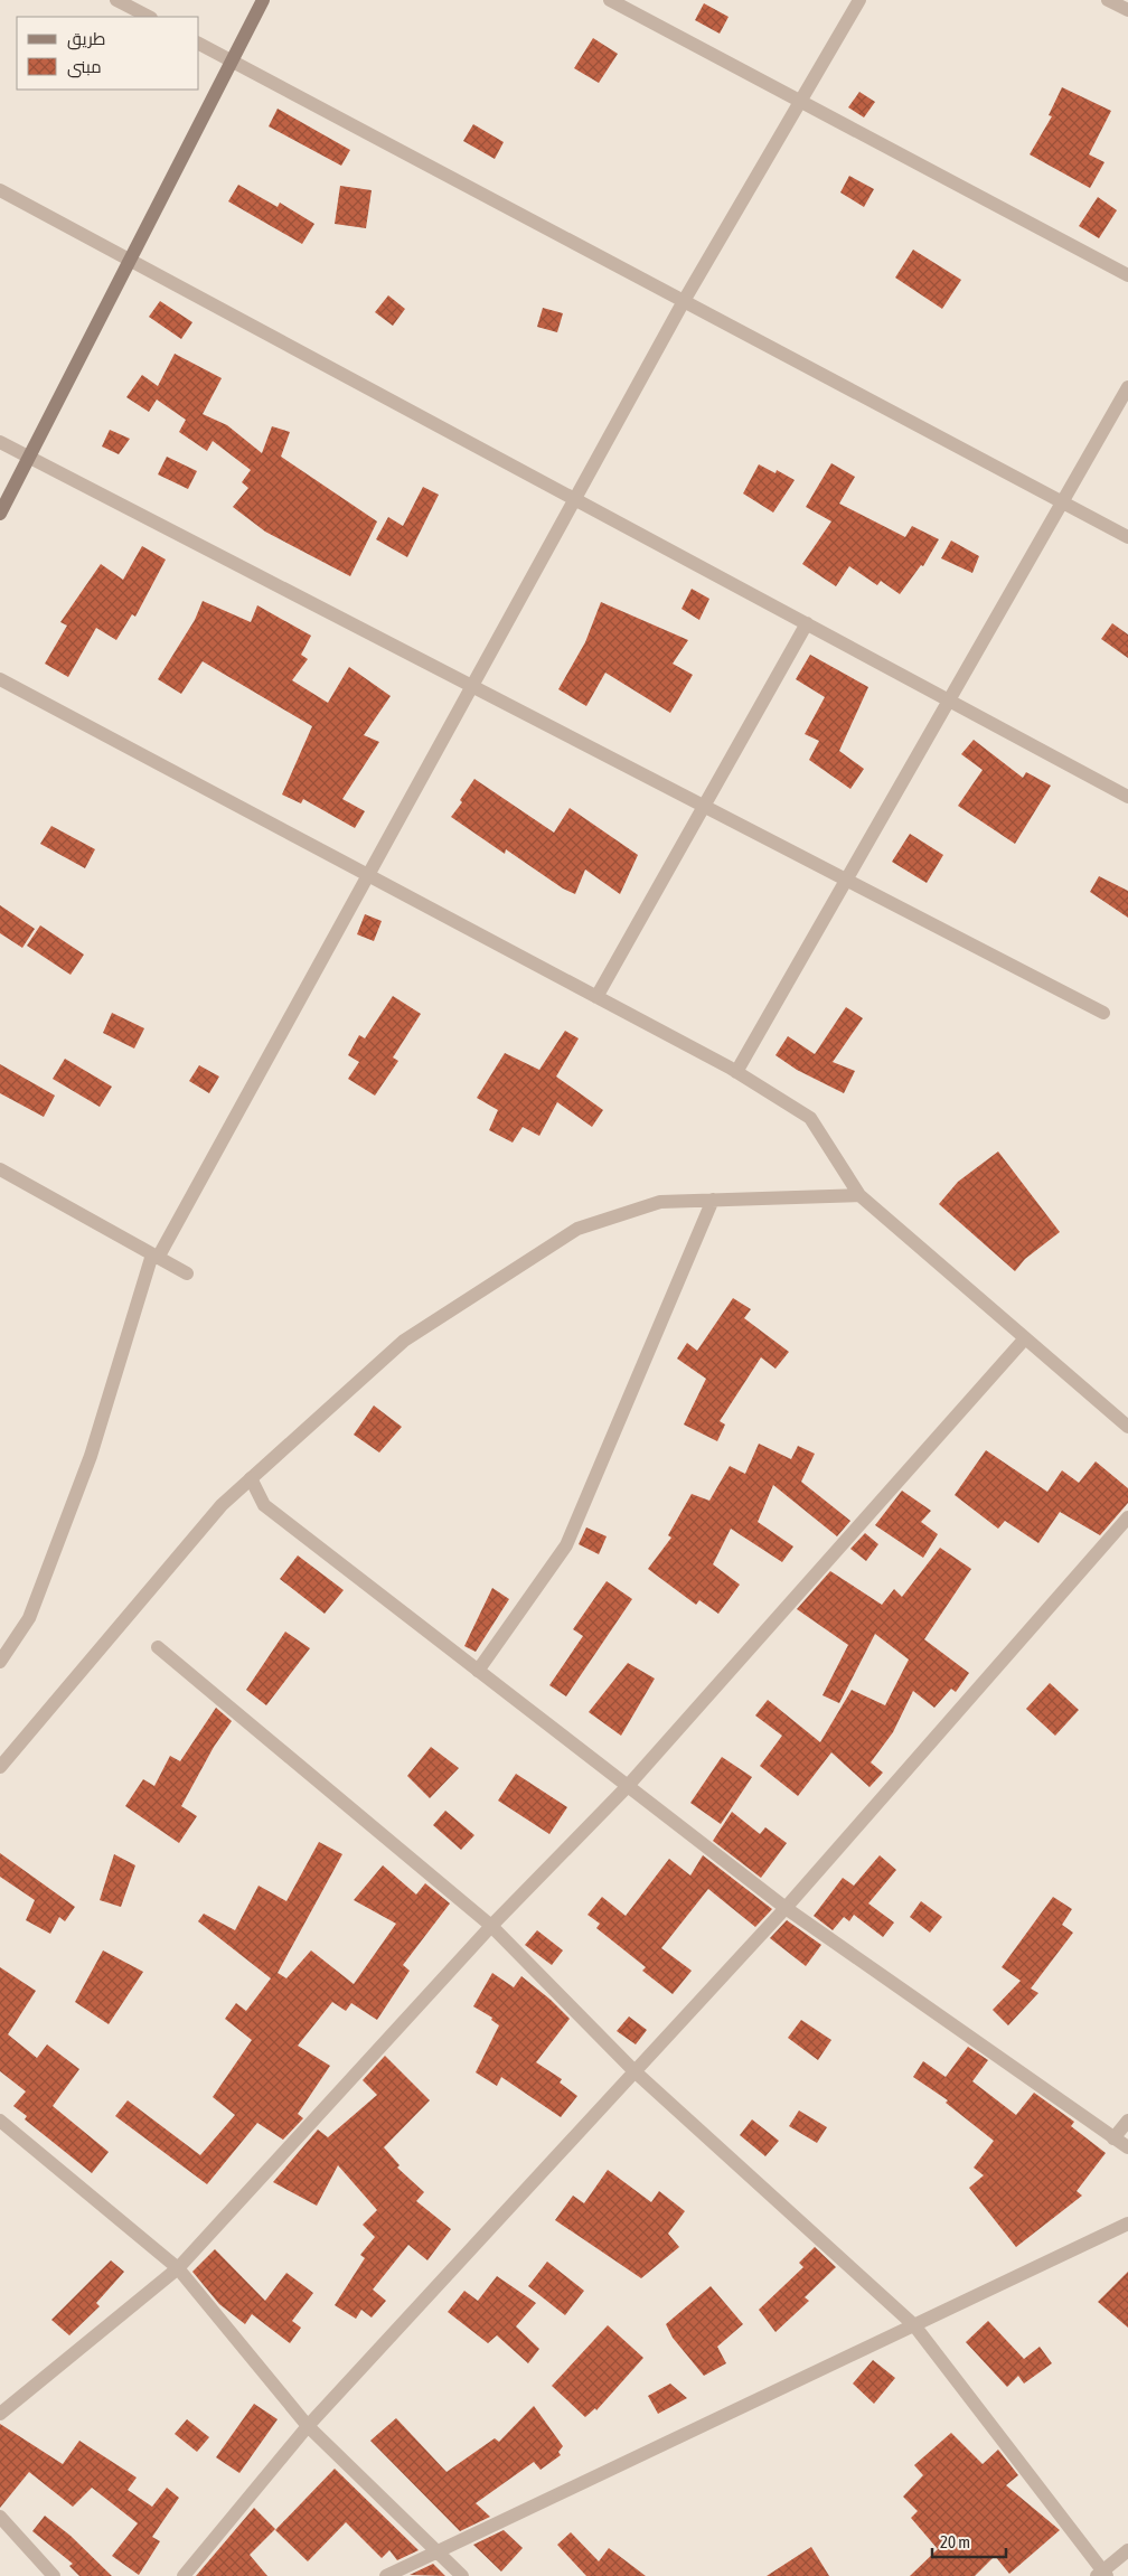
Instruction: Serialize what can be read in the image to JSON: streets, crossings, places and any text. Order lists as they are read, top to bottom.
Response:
{
  "legend": ["طريق", "مبنى"],
  "scale_bar": "20 m"
}
